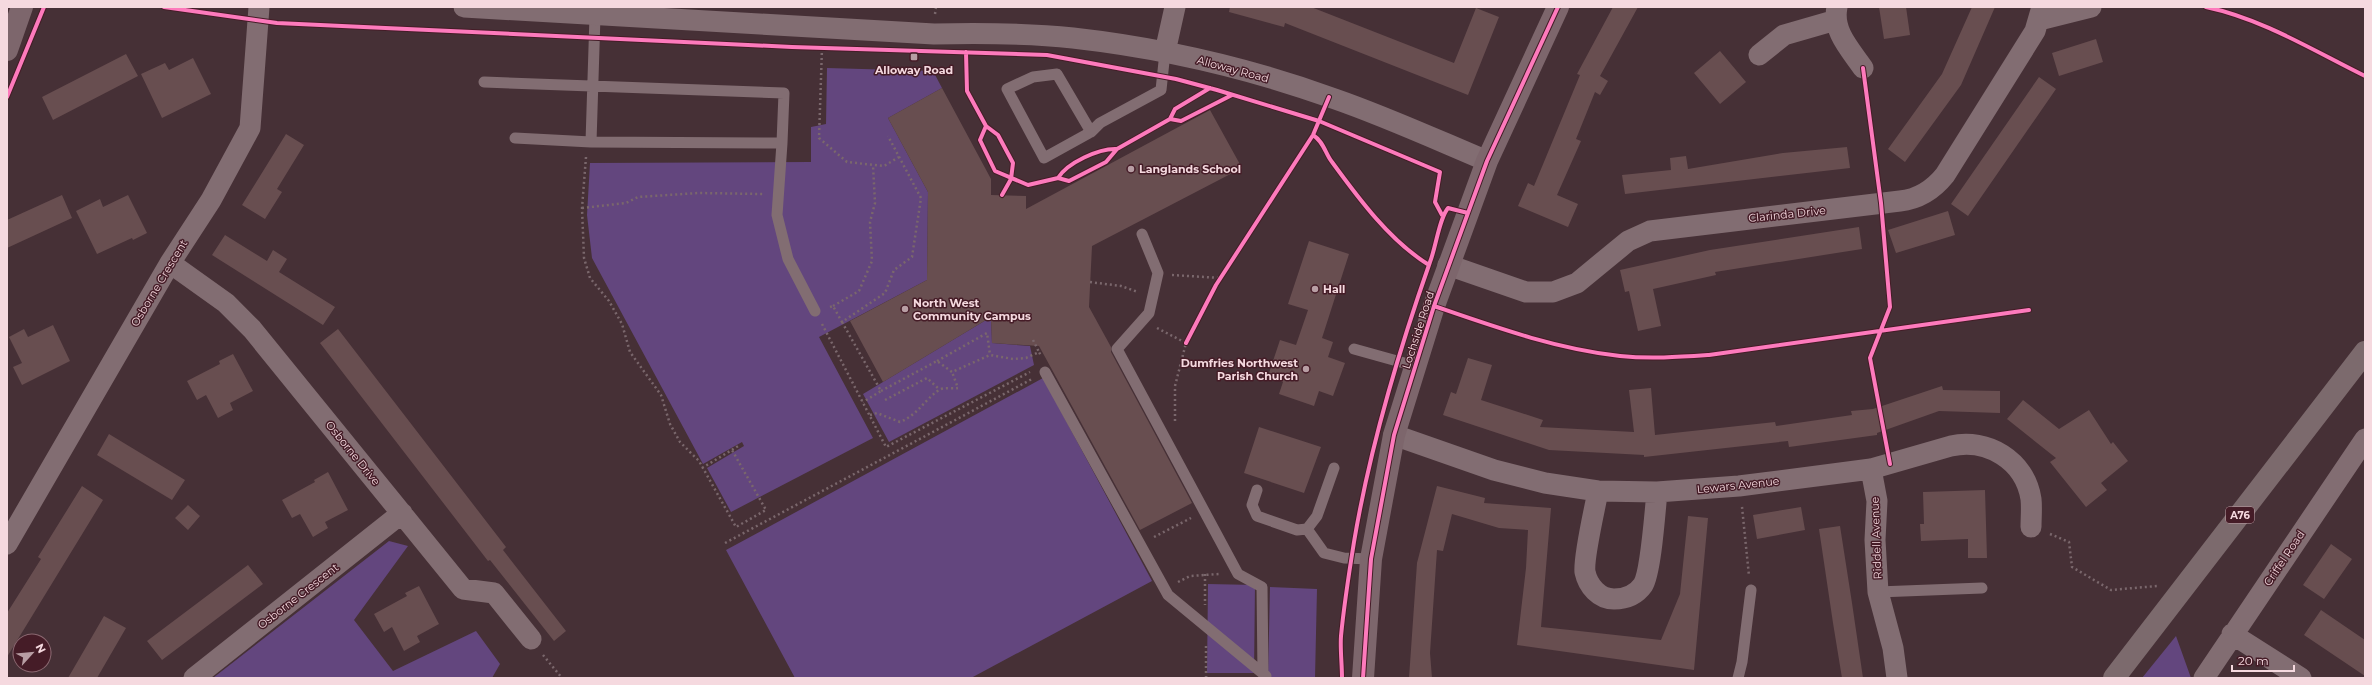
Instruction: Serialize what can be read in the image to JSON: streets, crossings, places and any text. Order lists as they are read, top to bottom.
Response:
{
  "streets": {
    "highway": ["A76"],
    "street": [
      "Alloway Road",
      "Clarinda Drive",
      "Osborne Crescent",
      "Lochside Road",
      "Osborne Drive",
      "Lewars Avenue",
      "Riddell Avenue",
      "Criffel Road"
    ]
  },
  "crossings": [
    ["Alloway Road", "Lochside Road"],
    ["Clarinda Drive", "Lochside Road"],
    ["Osborne Crescent", "Osborne Drive"],
    ["Lochside Road", "Lewars Avenue"],
    ["Lewars Avenue", "Riddell Avenue"]
  ],
  "places": {
    "transit": ["Alloway Road"],
    "other": [
      "Langlands School",
      "Hall",
      "North West Community Campus",
      "Dumfries Northwest Parish Church"
    ]
  },
  "scale_bar": "20 m",
  "north": "top right"
}
